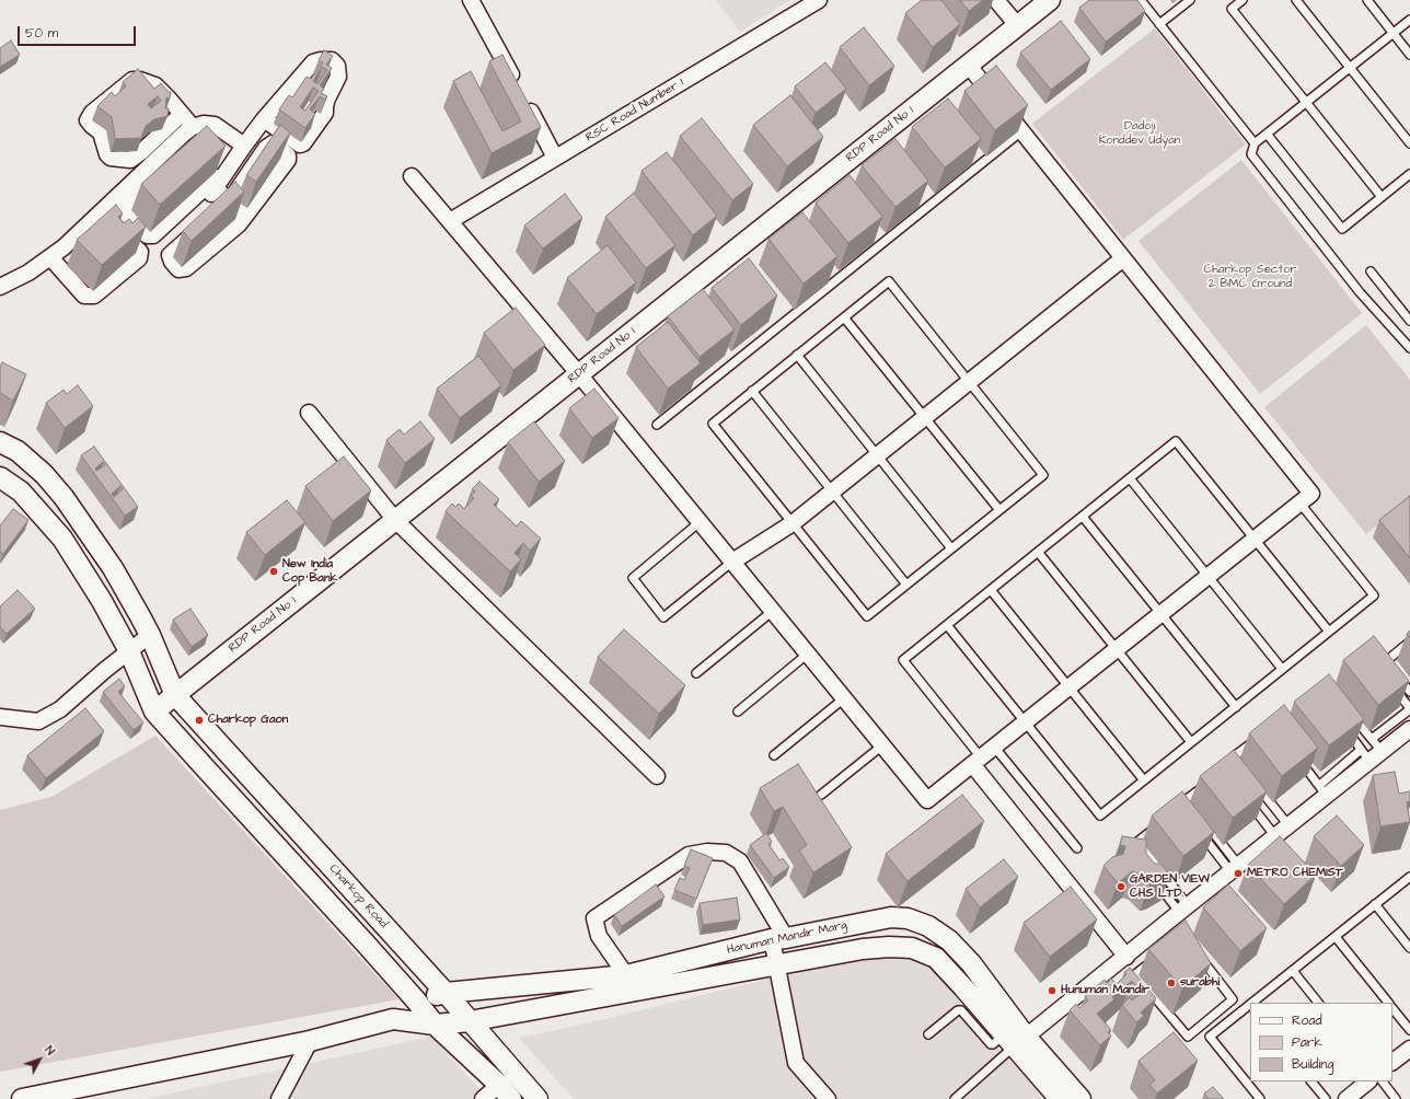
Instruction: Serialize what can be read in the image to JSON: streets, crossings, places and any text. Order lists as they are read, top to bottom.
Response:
{
  "streets": {
    "street": [
      "RSC Road Number 1",
      "RDP Road No 1",
      "Charkop Road",
      "Hanuman Mandir Marg"
    ]
  },
  "crossings": [
    ["RDP Road No 1", "Charkop Road"],
    ["Charkop Road", "Hanuman Mandir Marg"]
  ],
  "parks": ["Dadoji Konddev Udyan", "Charkop Sector 2 BMC Ground"],
  "places": [
    "New India Cop Bank",
    "Charkop Gaon",
    "METRO CHEMIST",
    "GARDEN VIEW CHS LTD.",
    "surabhi",
    "Hunuman Mandir"
  ],
  "legend": ["Road", "Park", "Building"],
  "scale_bar": "50 m",
  "north": "top right"
}
